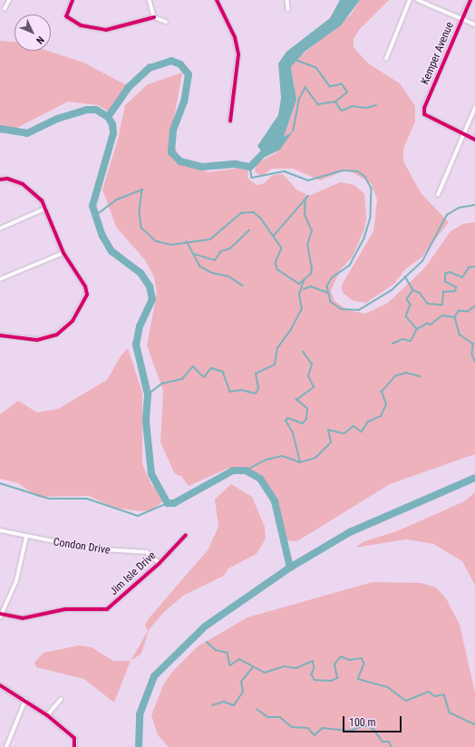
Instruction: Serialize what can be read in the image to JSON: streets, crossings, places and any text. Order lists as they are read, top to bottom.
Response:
{
  "streets": {
    "street": ["Kemper Avenue", "Condon Drive", "Jim Isle Drive"]
  },
  "crossings": [
    ["Condon Drive", "Jim Isle Drive"]
  ],
  "scale_bar": "100 m",
  "north": "bottom right"
}
